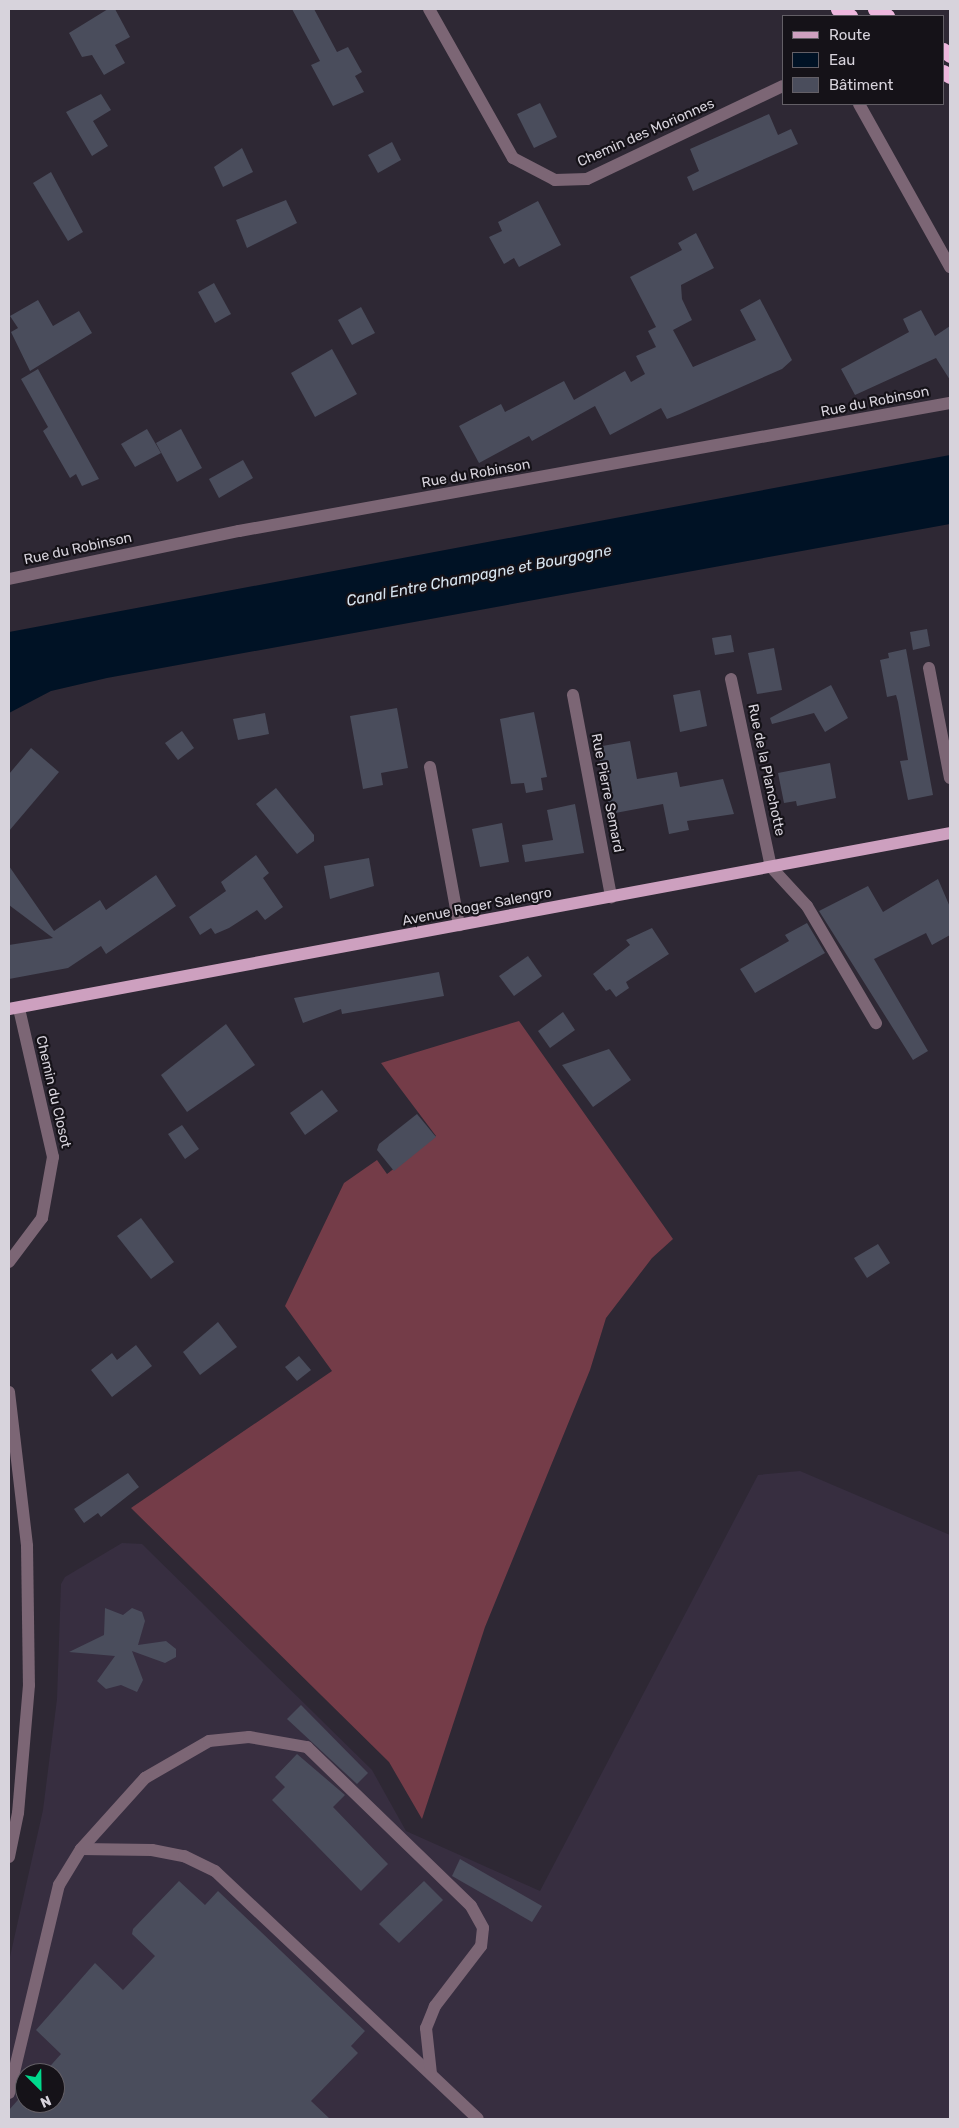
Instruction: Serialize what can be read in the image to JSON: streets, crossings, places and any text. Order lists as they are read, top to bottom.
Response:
{
  "streets": {
    "main road": ["Avenue Roger Salengro"],
    "street": [
      "Chemin des Morionnes",
      "Rue du Robinson",
      "Rue de la Planchotte",
      "Rue Pierre Semard",
      "Chemin du Closot"
    ]
  },
  "crossings": [
    ["Rue de la Planchotte", "Avenue Roger Salengro"],
    ["Rue Pierre Semard", "Avenue Roger Salengro"],
    ["Avenue Roger Salengro", "Chemin du Closot"]
  ],
  "water": ["Canal Entre Champagne et Bourgogne"],
  "legend": ["Route", "Eau", "Bâtiment"],
  "north": "bottom right"
}
